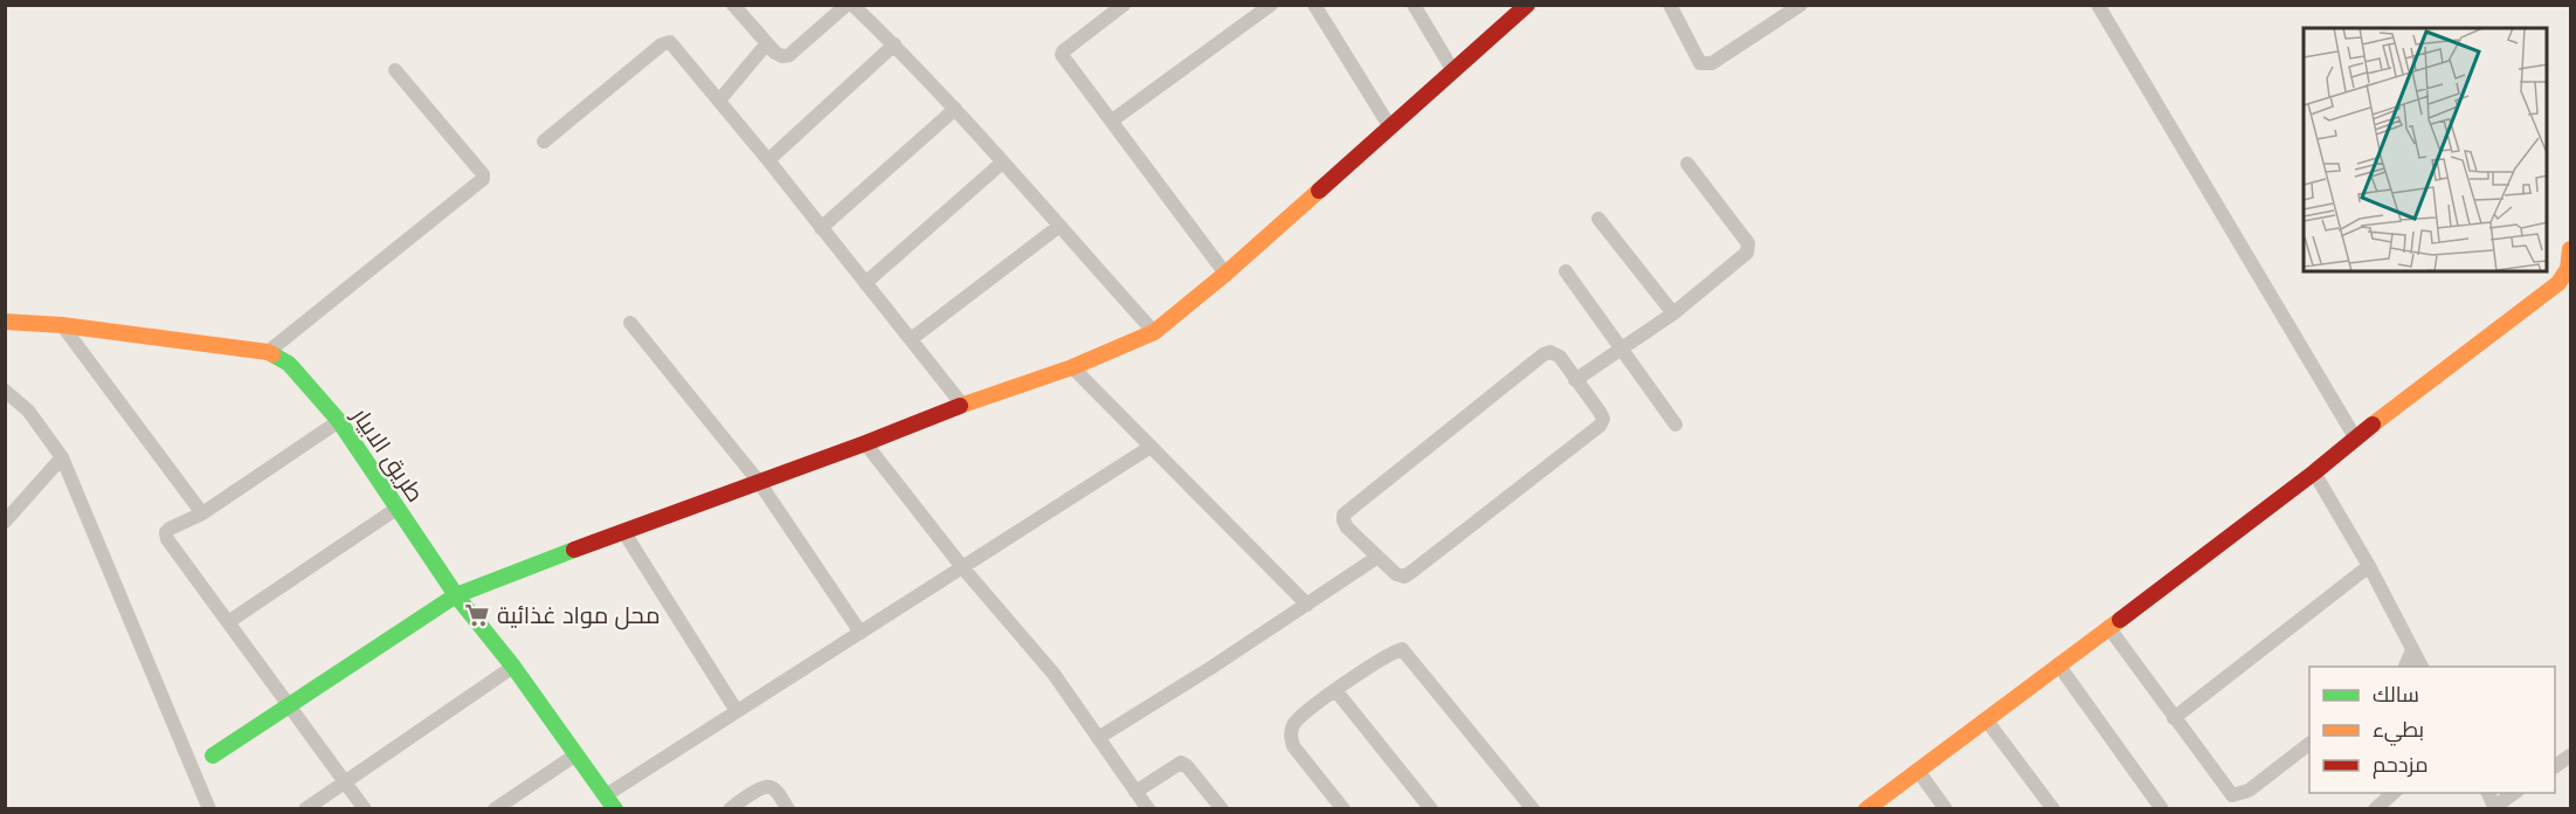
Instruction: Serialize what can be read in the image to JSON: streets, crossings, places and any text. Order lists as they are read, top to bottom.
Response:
{
  "streets": {
    "street": ["طريق الابيار"]
  },
  "places": {
    "supermarket": ["محل مواد غذائية"]
  },
  "legend": ["سالك", "بطيء", "مزدحم"]
}
